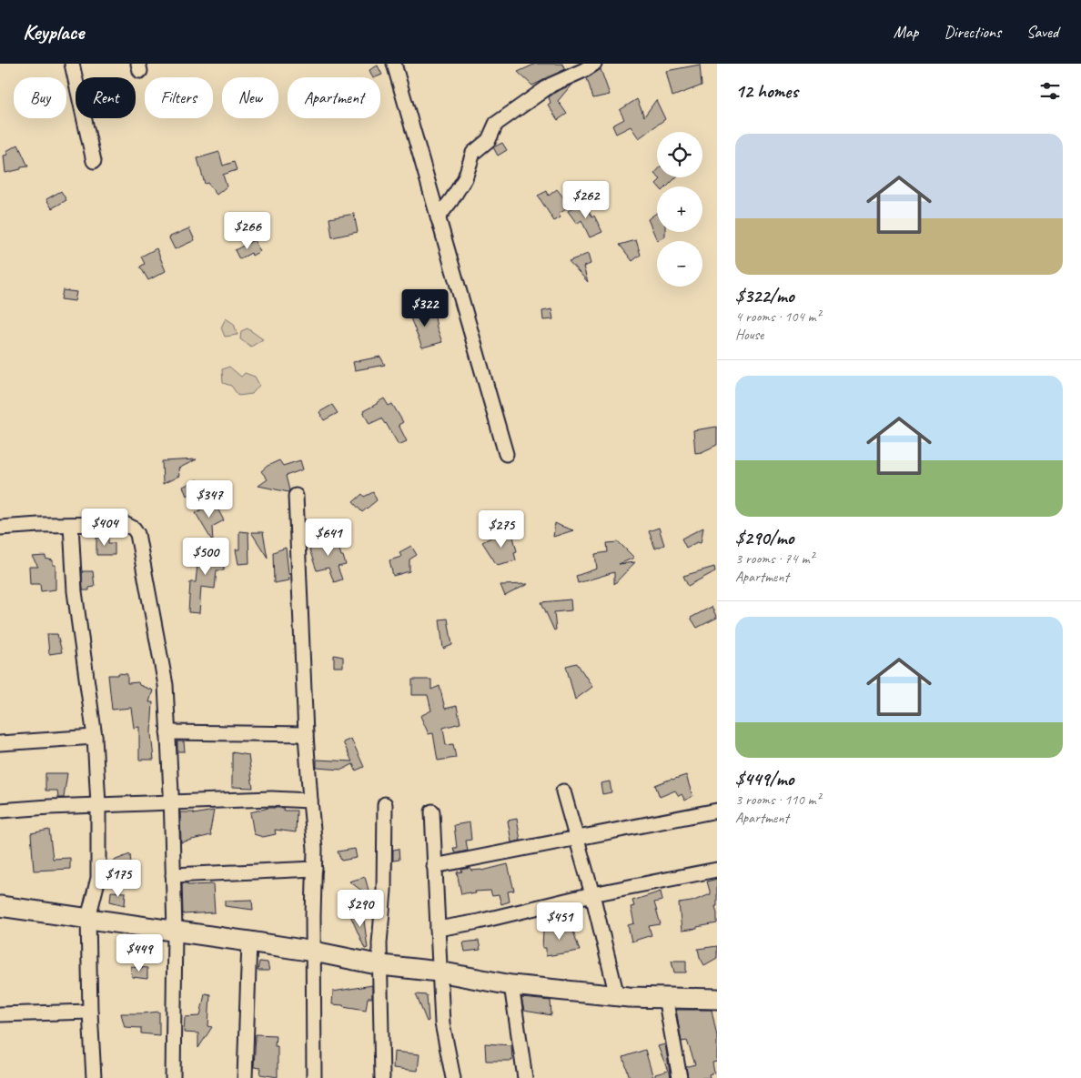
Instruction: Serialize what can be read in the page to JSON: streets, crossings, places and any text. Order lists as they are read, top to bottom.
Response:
{
  "page": {
    "header": "Keyplace",
    "nav": ["Map", "Directions", "Saved"],
    "heading": "12 homes",
    "chip": [
      "Buy",
      "Rent",
      "Filters",
      "New",
      "Apartment"
    ],
    "list": [
      {
        "name": "$322/mo",
        "note": "4 rooms · 104 m² · House"
      },
      {
        "name": "$290/mo",
        "note": "3 rooms · 74 m² · Apartment"
      },
      {
        "name": "$449/mo",
        "note": "3 rooms · 110 m² · Apartment"
      }
    ],
    "map_buttons": ["+", "−"],
    "price": [
      "$262",
      "$266",
      "$322",
      "$347",
      "$404",
      "$275",
      "$641",
      "$500",
      "$175",
      "$290",
      "$451",
      "$449"
    ]
  }
}
